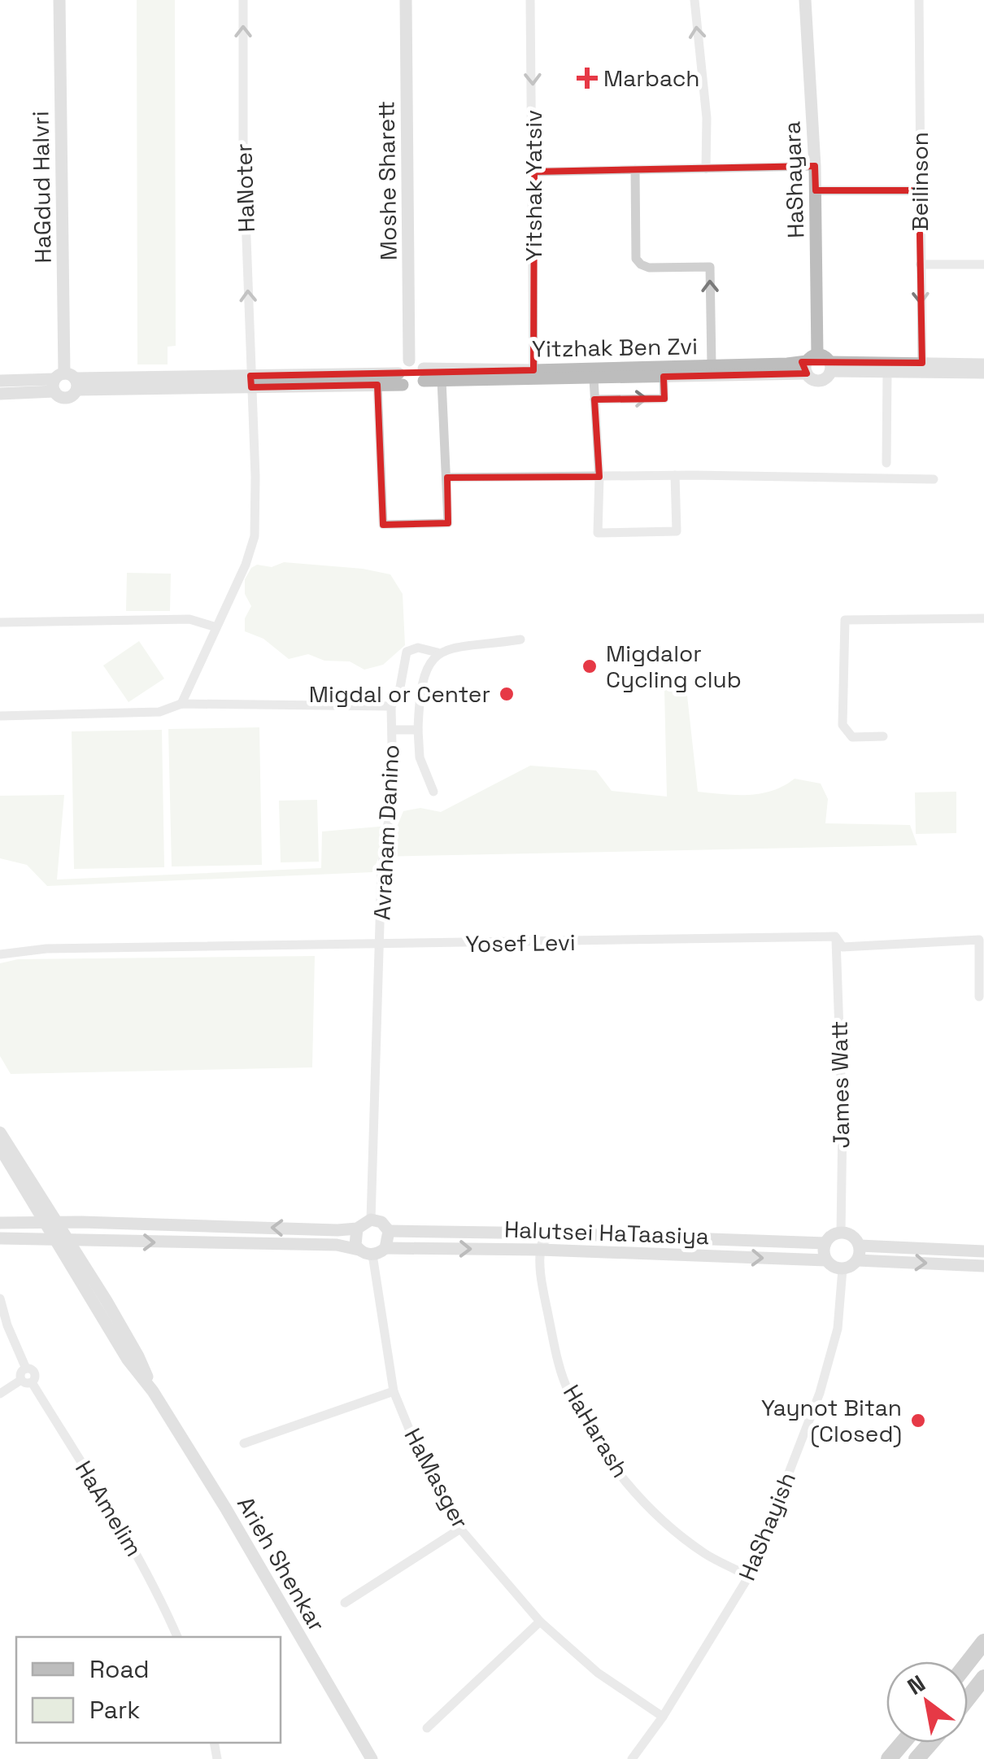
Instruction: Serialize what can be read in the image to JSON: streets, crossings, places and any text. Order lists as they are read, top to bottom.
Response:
{
  "streets": {
    "street": [
      "HaShayara",
      "Moshe Sharett",
      "Beilinson",
      "Yitshak Yatsiv",
      "HaGdud HaIvri",
      "HaNoter",
      "Yitzhak Ben Zvi",
      "Avraham Danino",
      "Yosef Levi",
      "James Watt",
      "Halutsei HaTaasiya",
      "HaHarash",
      "HaMasger",
      "HaAmelim",
      "HaShayish",
      "Arieh Shenkar"
    ]
  },
  "crossings": [
    ["HaShayara", "Yitzhak Ben Zvi"],
    ["Beilinson", "Yitzhak Ben Zvi"],
    ["Yitshak Yatsiv", "Yitzhak Ben Zvi"],
    ["Avraham Danino", "Yosef Levi"],
    ["Avraham Danino", "Halutsei HaTaasiya"],
    ["Avraham Danino", "HaMasger"],
    ["Yosef Levi", "James Watt"],
    ["James Watt", "Halutsei HaTaasiya"],
    ["James Watt", "HaShayish"],
    ["Halutsei HaTaasiya", "HaHarash"],
    ["Halutsei HaTaasiya", "HaMasger"],
    ["Halutsei HaTaasiya", "HaShayish"],
    ["HaHarash", "HaShayish"],
    ["HaMasger", "HaShayish"]
  ],
  "one_way": ["Yitshak Yatsiv", "HaNoter"],
  "places": {
    "health": ["Marbach"],
    "other": ["Migdalor Cycling club", "Migdal or Center", "Yaynot Bitan (Closed)"]
  },
  "legend": ["Road", "Park"],
  "north": "top left"
}
